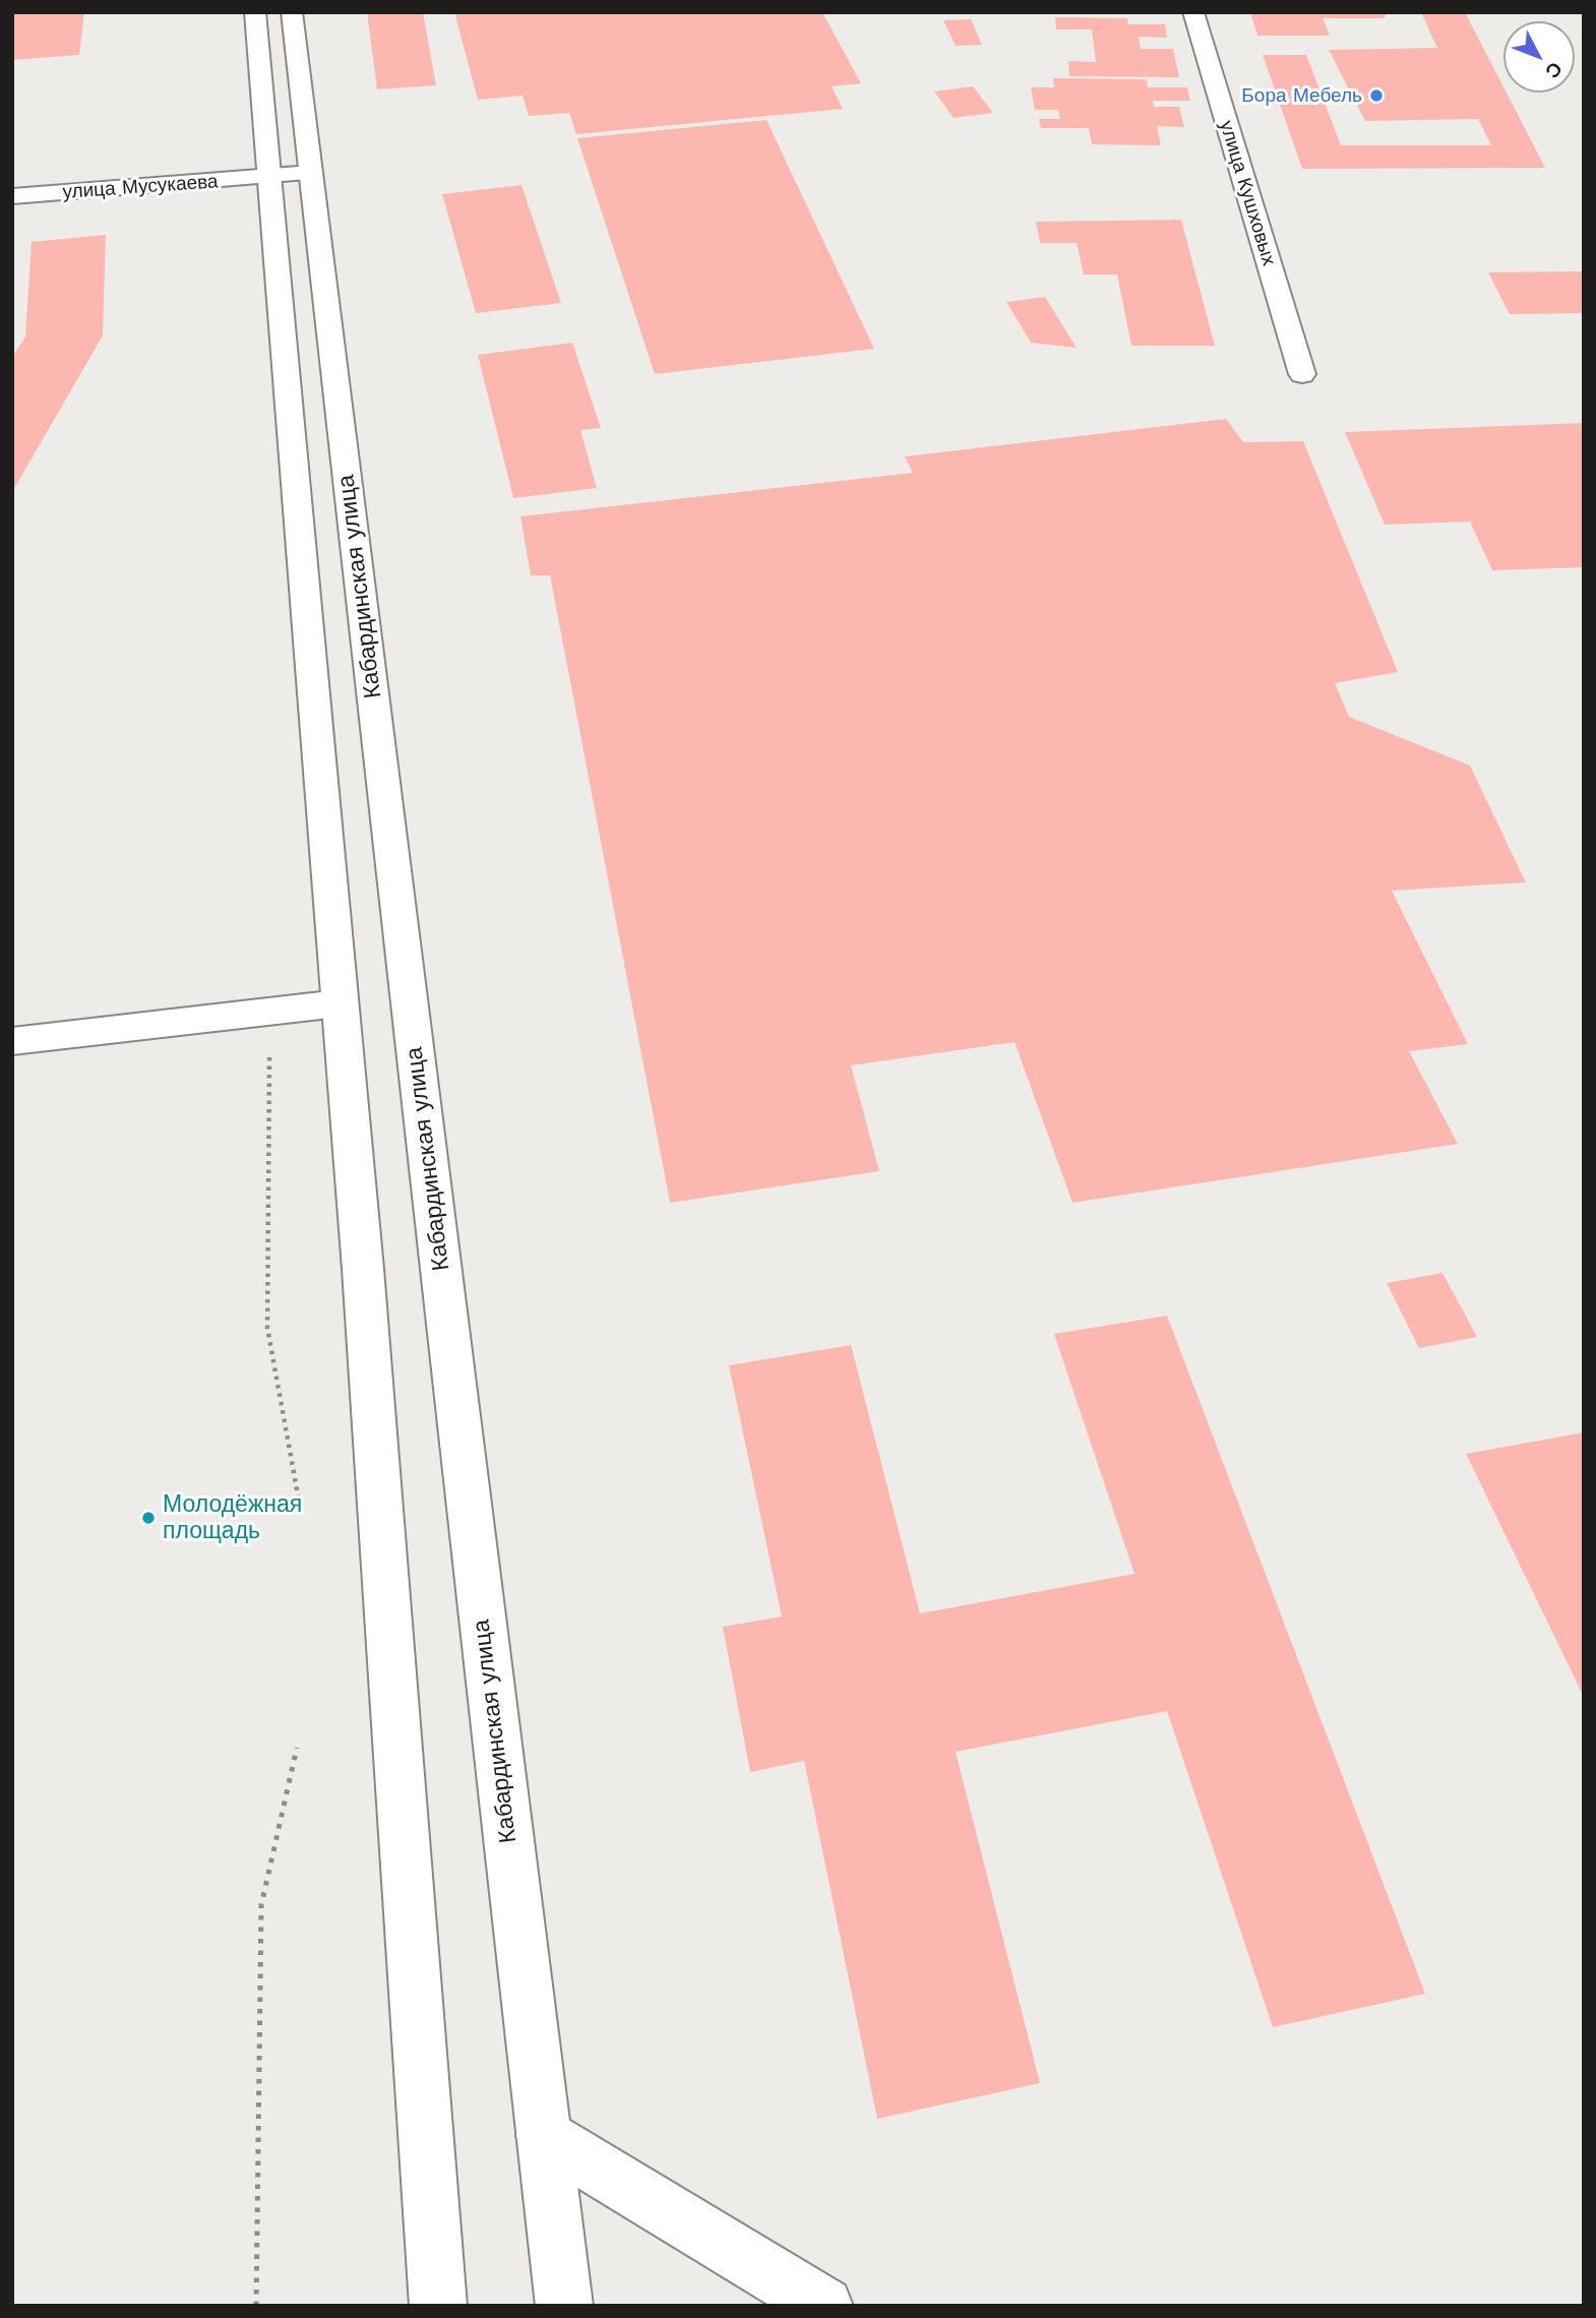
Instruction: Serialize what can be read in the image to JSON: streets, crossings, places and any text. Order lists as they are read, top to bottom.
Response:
{
  "streets": {
    "main road": ["улица Мусукаева", "улица Кушховых", "Кабардинская улица"]
  },
  "crossings": [
    ["улица Мусукаева", "Кабардинская улица"]
  ],
  "places": ["Бора Мебель", "Молодёжная площадь"],
  "north": "bottom right"
}
